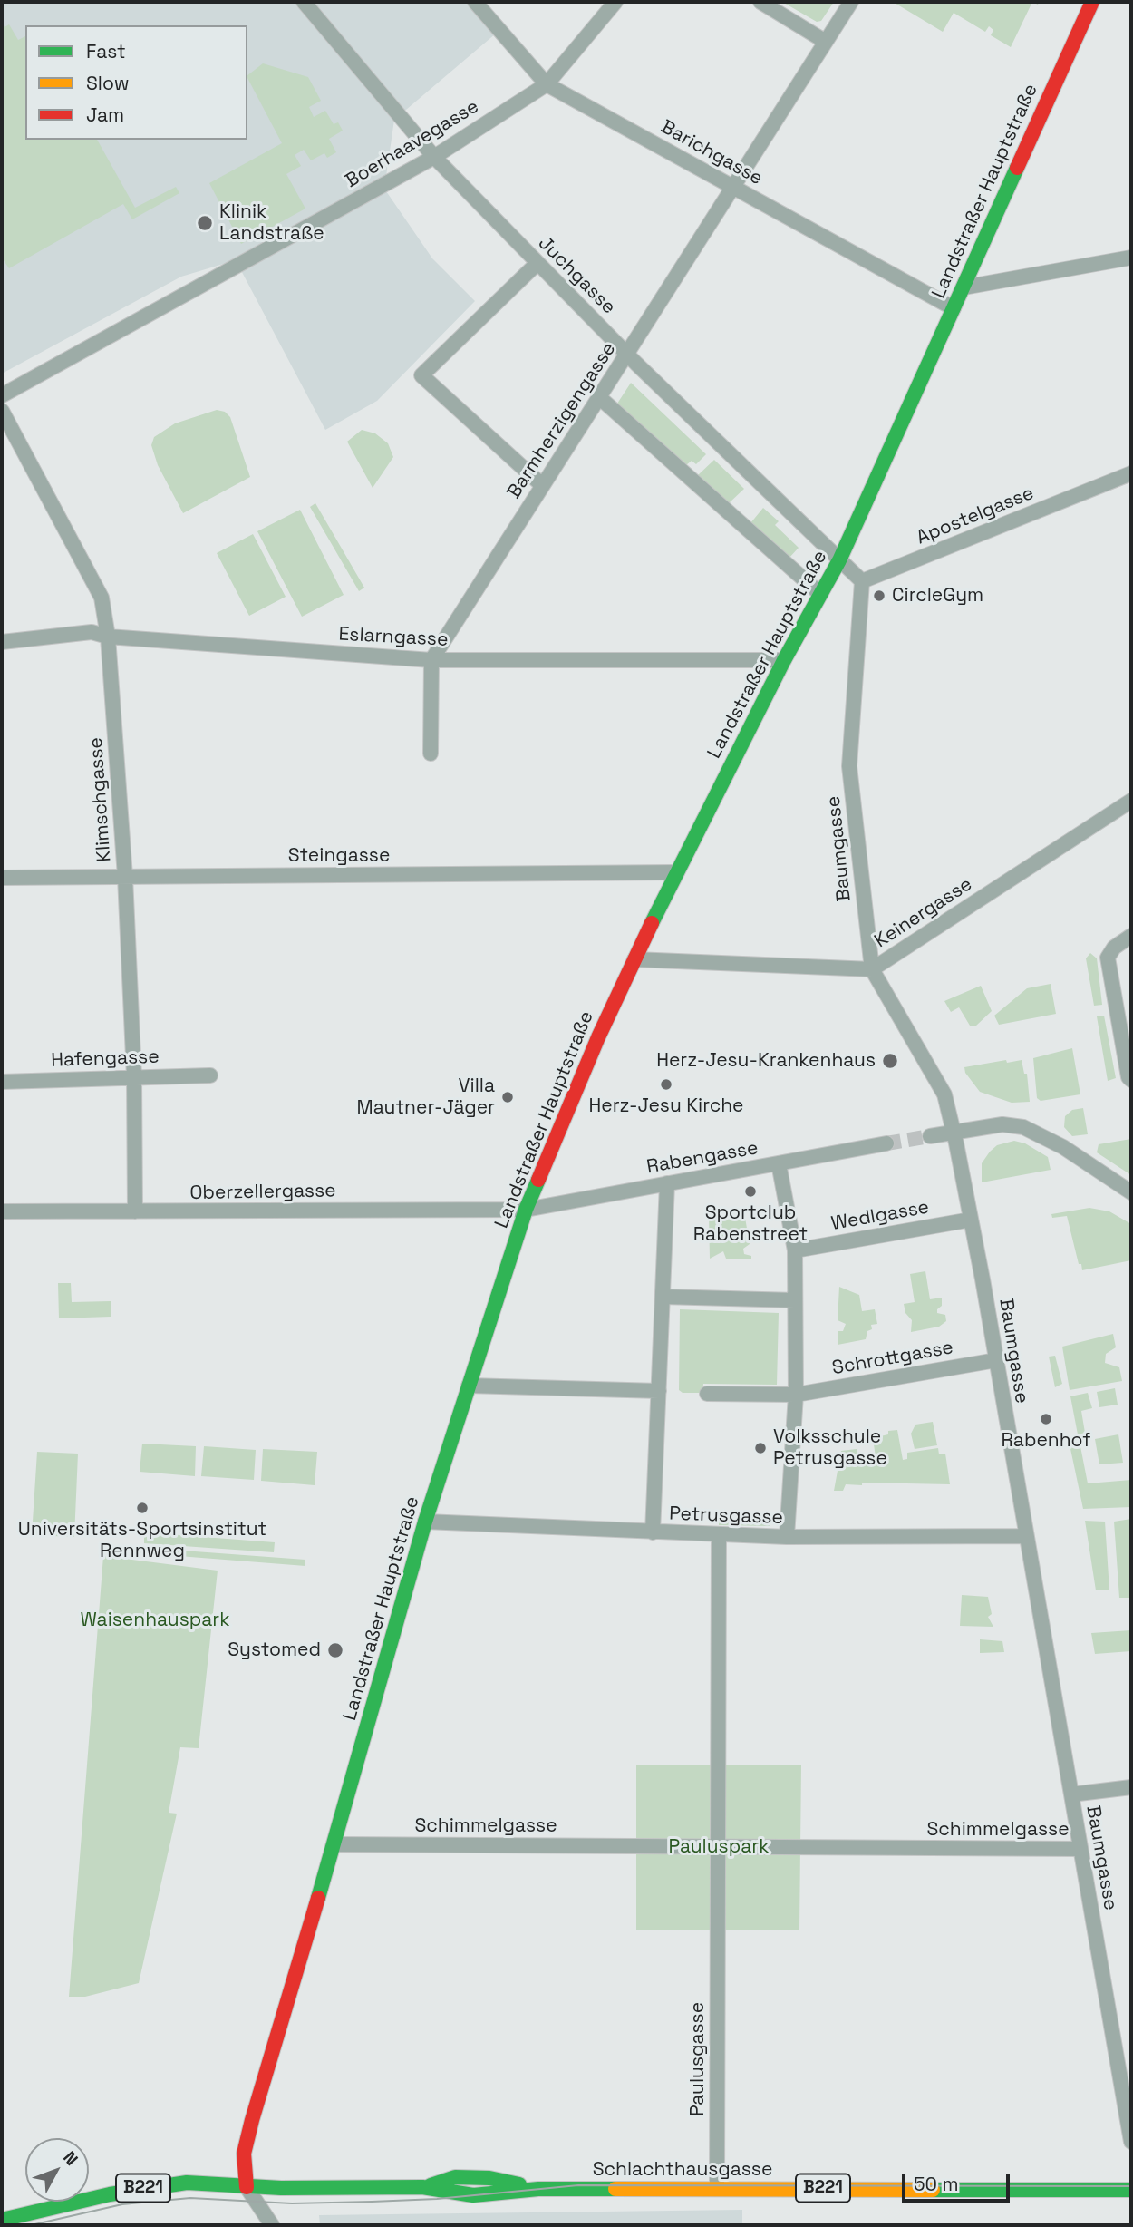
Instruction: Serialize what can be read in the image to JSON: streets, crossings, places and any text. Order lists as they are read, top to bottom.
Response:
{
  "streets": {
    "main road": ["Landstraßer Hauptstraße", "Schlachthausgasse", "B221"],
    "street": [
      "Boerhaavegasse",
      "Barichgasse",
      "Juchgasse",
      "Barmherzigengasse",
      "Apostelgasse",
      "Eslarngasse",
      "Klimschgasse",
      "Baumgasse",
      "Steingasse",
      "Keinergasse",
      "Hafengasse",
      "Rabengasse",
      "Oberzellergasse",
      "Wedlgasse",
      "Schrottgasse",
      "Petrusgasse",
      "Schimmelgasse",
      "Paulusgasse"
    ]
  },
  "crossings": [
    ["Boerhaavegasse", "Barichgasse"],
    ["Boerhaavegasse", "Juchgasse"],
    ["Barichgasse", "Landstraßer Hauptstraße"],
    ["Barichgasse", "Barmherzigengasse"],
    ["Landstraßer Hauptstraße", "Juchgasse"],
    ["Landstraßer Hauptstraße", "Eslarngasse"],
    ["Landstraßer Hauptstraße", "Steingasse"],
    ["Landstraßer Hauptstraße", "Keinergasse"],
    ["Landstraßer Hauptstraße", "Rabengasse"],
    ["Landstraßer Hauptstraße", "Oberzellergasse"],
    ["Landstraßer Hauptstraße", "Petrusgasse"],
    ["Landstraßer Hauptstraße", "Schimmelgasse"],
    ["Landstraßer Hauptstraße", "Schlachthausgasse"],
    ["Landstraßer Hauptstraße", "B221"],
    ["Juchgasse", "Barmherzigengasse"],
    ["Barmherzigengasse", "Eslarngasse"],
    ["Apostelgasse", "Baumgasse"],
    ["Eslarngasse", "Klimschgasse"],
    ["Klimschgasse", "Steingasse"],
    ["Klimschgasse", "Hafengasse"],
    ["Klimschgasse", "Oberzellergasse"],
    ["Baumgasse", "Keinergasse"],
    ["Baumgasse", "Wedlgasse"],
    ["Baumgasse", "Schrottgasse"],
    ["Baumgasse", "Petrusgasse"],
    ["Baumgasse", "Schimmelgasse"],
    ["Rabengasse", "Oberzellergasse"],
    ["Petrusgasse", "Paulusgasse"],
    ["Schimmelgasse", "Paulusgasse"],
    ["Paulusgasse", "Schlachthausgasse"],
    ["Schlachthausgasse", "B221"]
  ],
  "parks": ["Waisenhauspark", "Pauluspark"],
  "places": [
    "Klinik Landstraße",
    "CircleGym",
    "Herz-Jesu-Krankenhaus",
    "Herz-Jesu Kirche",
    "Villa Mautner-Jäger",
    "Sportclub Rabenstreet",
    "Rabenhof",
    "Volksschule Petrusgasse",
    "Universitäts-Sportsinstitut Rennweg",
    "Systomed"
  ],
  "legend": ["Fast", "Slow", "Jam"],
  "scale_bar": "50 m",
  "north": "top right"
}
